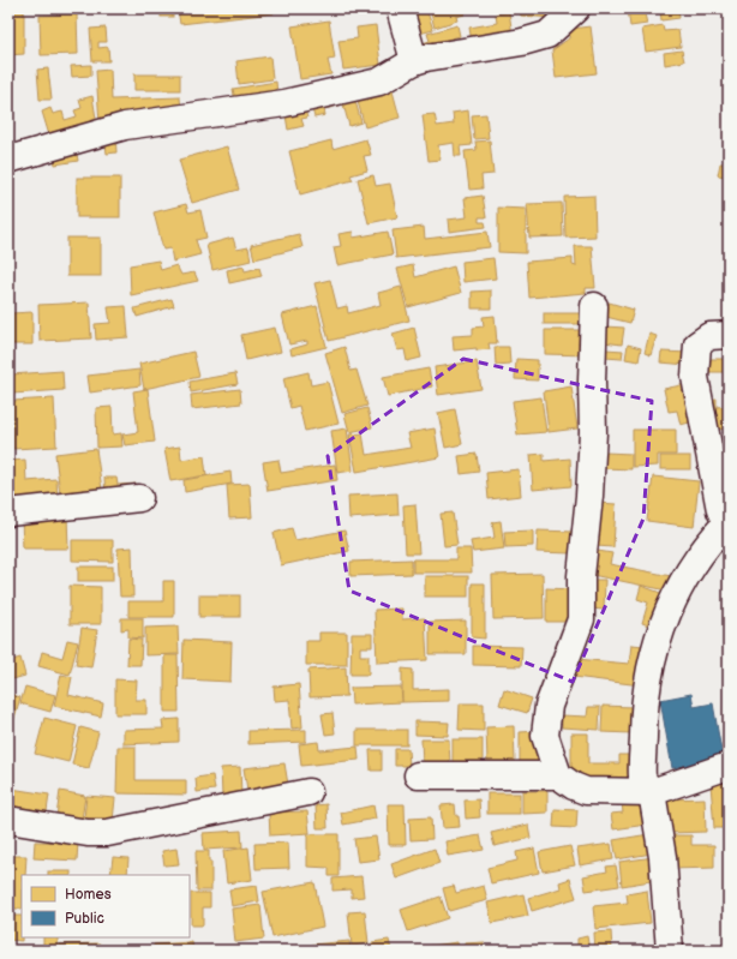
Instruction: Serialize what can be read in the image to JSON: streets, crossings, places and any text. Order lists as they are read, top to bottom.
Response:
{
  "legend": ["Homes", "Public"]
}
